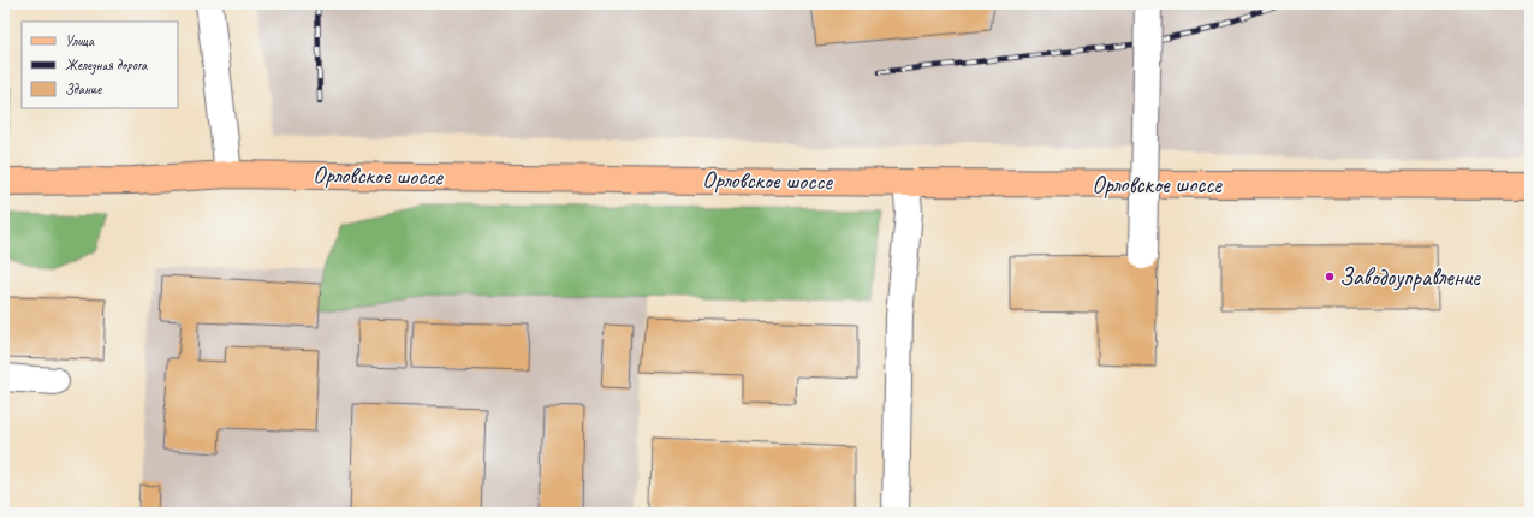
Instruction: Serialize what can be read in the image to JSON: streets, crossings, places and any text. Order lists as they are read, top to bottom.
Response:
{
  "streets": {
    "main road": ["Орловское шоссе"]
  },
  "places": ["Заводоуправление"],
  "legend": ["Улица", "Железная дорога", "Здание"]
}
